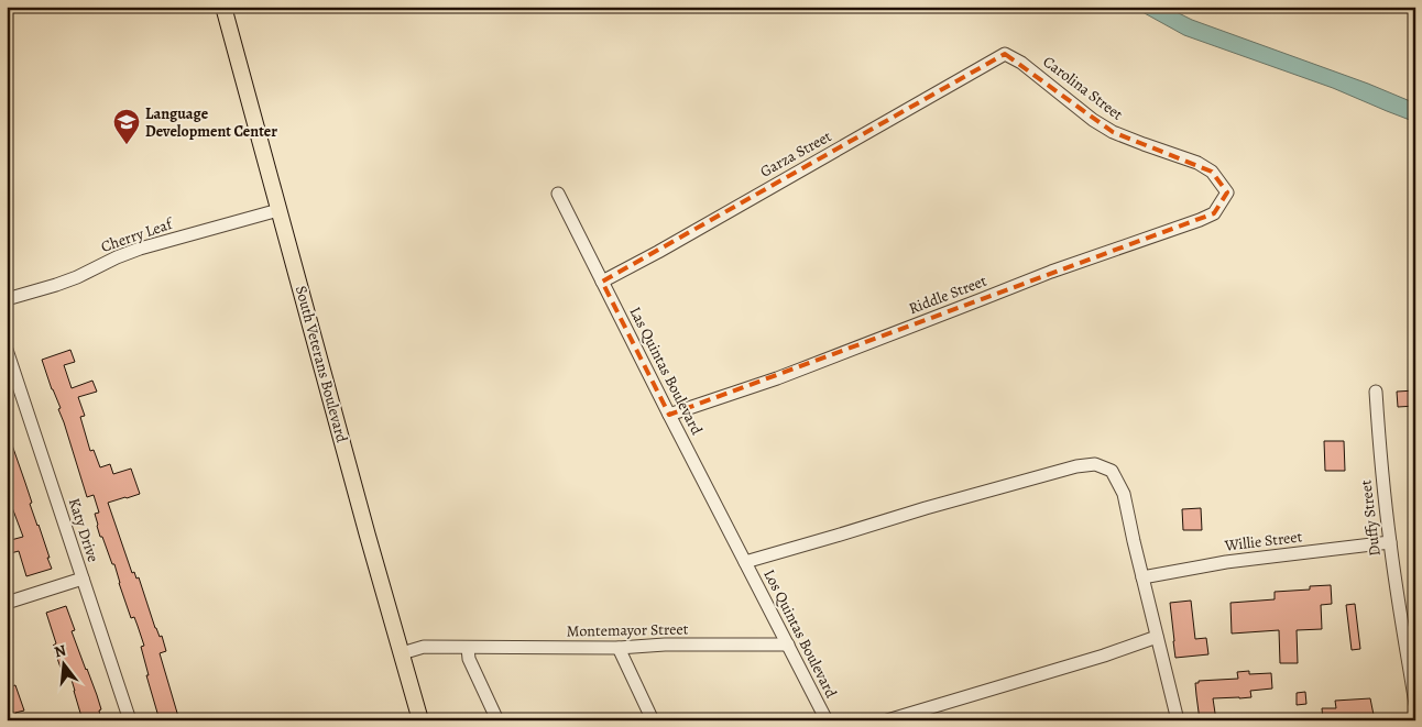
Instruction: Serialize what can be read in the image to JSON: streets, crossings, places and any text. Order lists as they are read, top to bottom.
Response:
{
  "streets": {
    "main road": ["South Veterans Boulevard"],
    "street": [
      "Carolina Street",
      "Garza Street",
      "Cherry Leaf",
      "Riddle Street",
      "Las Quintas Boulevard",
      "Duffy Street",
      "Katy Drive",
      "Willie Street",
      "Montemayor Street",
      "Los Quintas Boulevard"
    ]
  },
  "crossings": [
    ["Carolina Street", "Garza Street"],
    ["Carolina Street", "Riddle Street"],
    ["Garza Street", "Las Quintas Boulevard"],
    ["Cherry Leaf", "South Veterans Boulevard"],
    ["Riddle Street", "Las Quintas Boulevard"],
    ["South Veterans Boulevard", "Montemayor Street"],
    ["Las Quintas Boulevard", "Los Quintas Boulevard"],
    ["Duffy Street", "Willie Street"],
    ["Montemayor Street", "Los Quintas Boulevard"]
  ],
  "places": {
    "school or university": ["Language Development Center"]
  },
  "north": "top"
}
